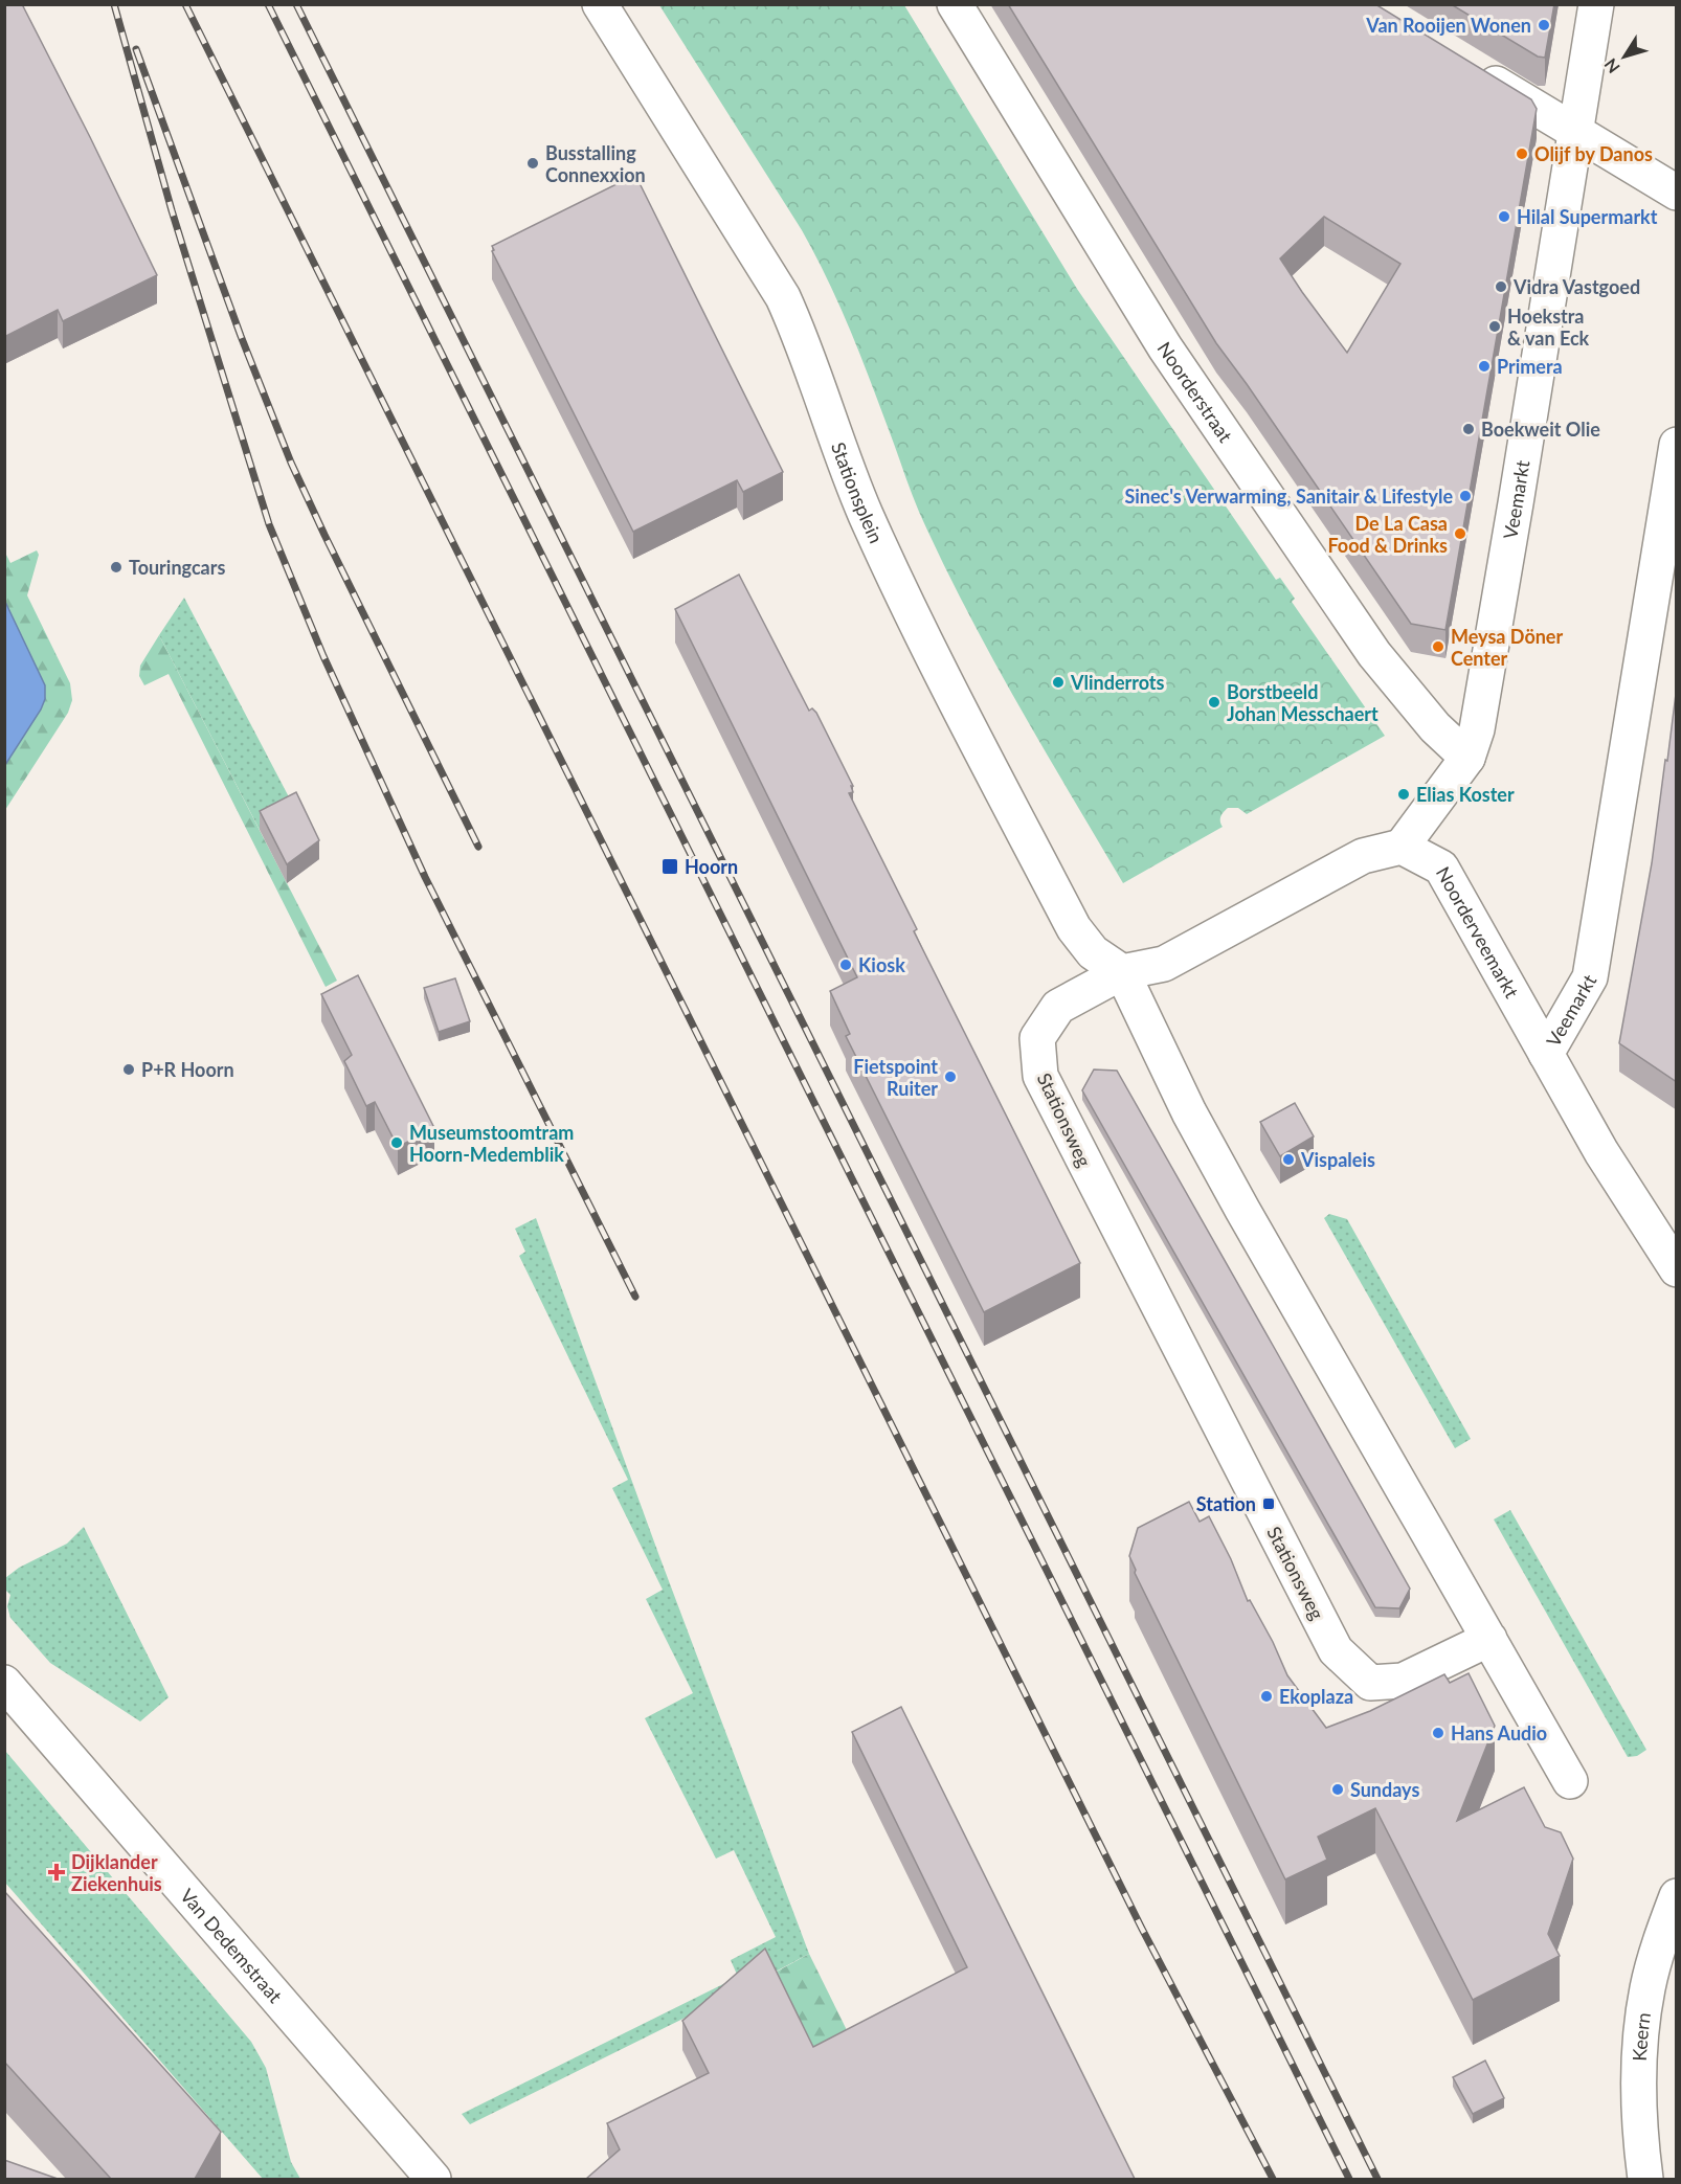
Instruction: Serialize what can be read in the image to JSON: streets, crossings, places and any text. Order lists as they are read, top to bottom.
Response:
{
  "streets": {
    "street": [
      "Noorderstraat",
      "Stationsplein",
      "Veemarkt",
      "Noorderveemarkt",
      "Stationsweg",
      "Van Dedemstraat",
      "Keern"
    ]
  },
  "crossings": [
    ["Noorderstraat", "Veemarkt"],
    ["Stationsplein", "Stationsweg"],
    ["Veemarkt", "Noorderveemarkt"]
  ],
  "places": {
    "other": [
      "Van Rooijen Wonen",
      "Olijf by Danos",
      "Busstalling Connexxion",
      "Hilal Supermarkt",
      "Vidra Vastgoed",
      "Hoekstra & van Eck",
      "Primera",
      "Boekweit Olie",
      "Sinec's Verwarming, Sanitair & Lifestyle",
      "De La Casa Food & Drinks",
      "Touringcars",
      "Meysa Döner Center",
      "Vlinderrots",
      "Borstbeeld Johan Messchaert",
      "Elias Koster",
      "Kiosk",
      "P+R Hoorn",
      "Fietspoint Ruiter",
      "Museumstoomtram Hoorn-Medemblik",
      "Vispaleis",
      "Ekoplaza",
      "Hans Audio",
      "Sundays"
    ],
    "transit": ["Hoorn", "Station"],
    "health": ["Dijklander Ziekenhuis"]
  },
  "north": "bottom left"
}
